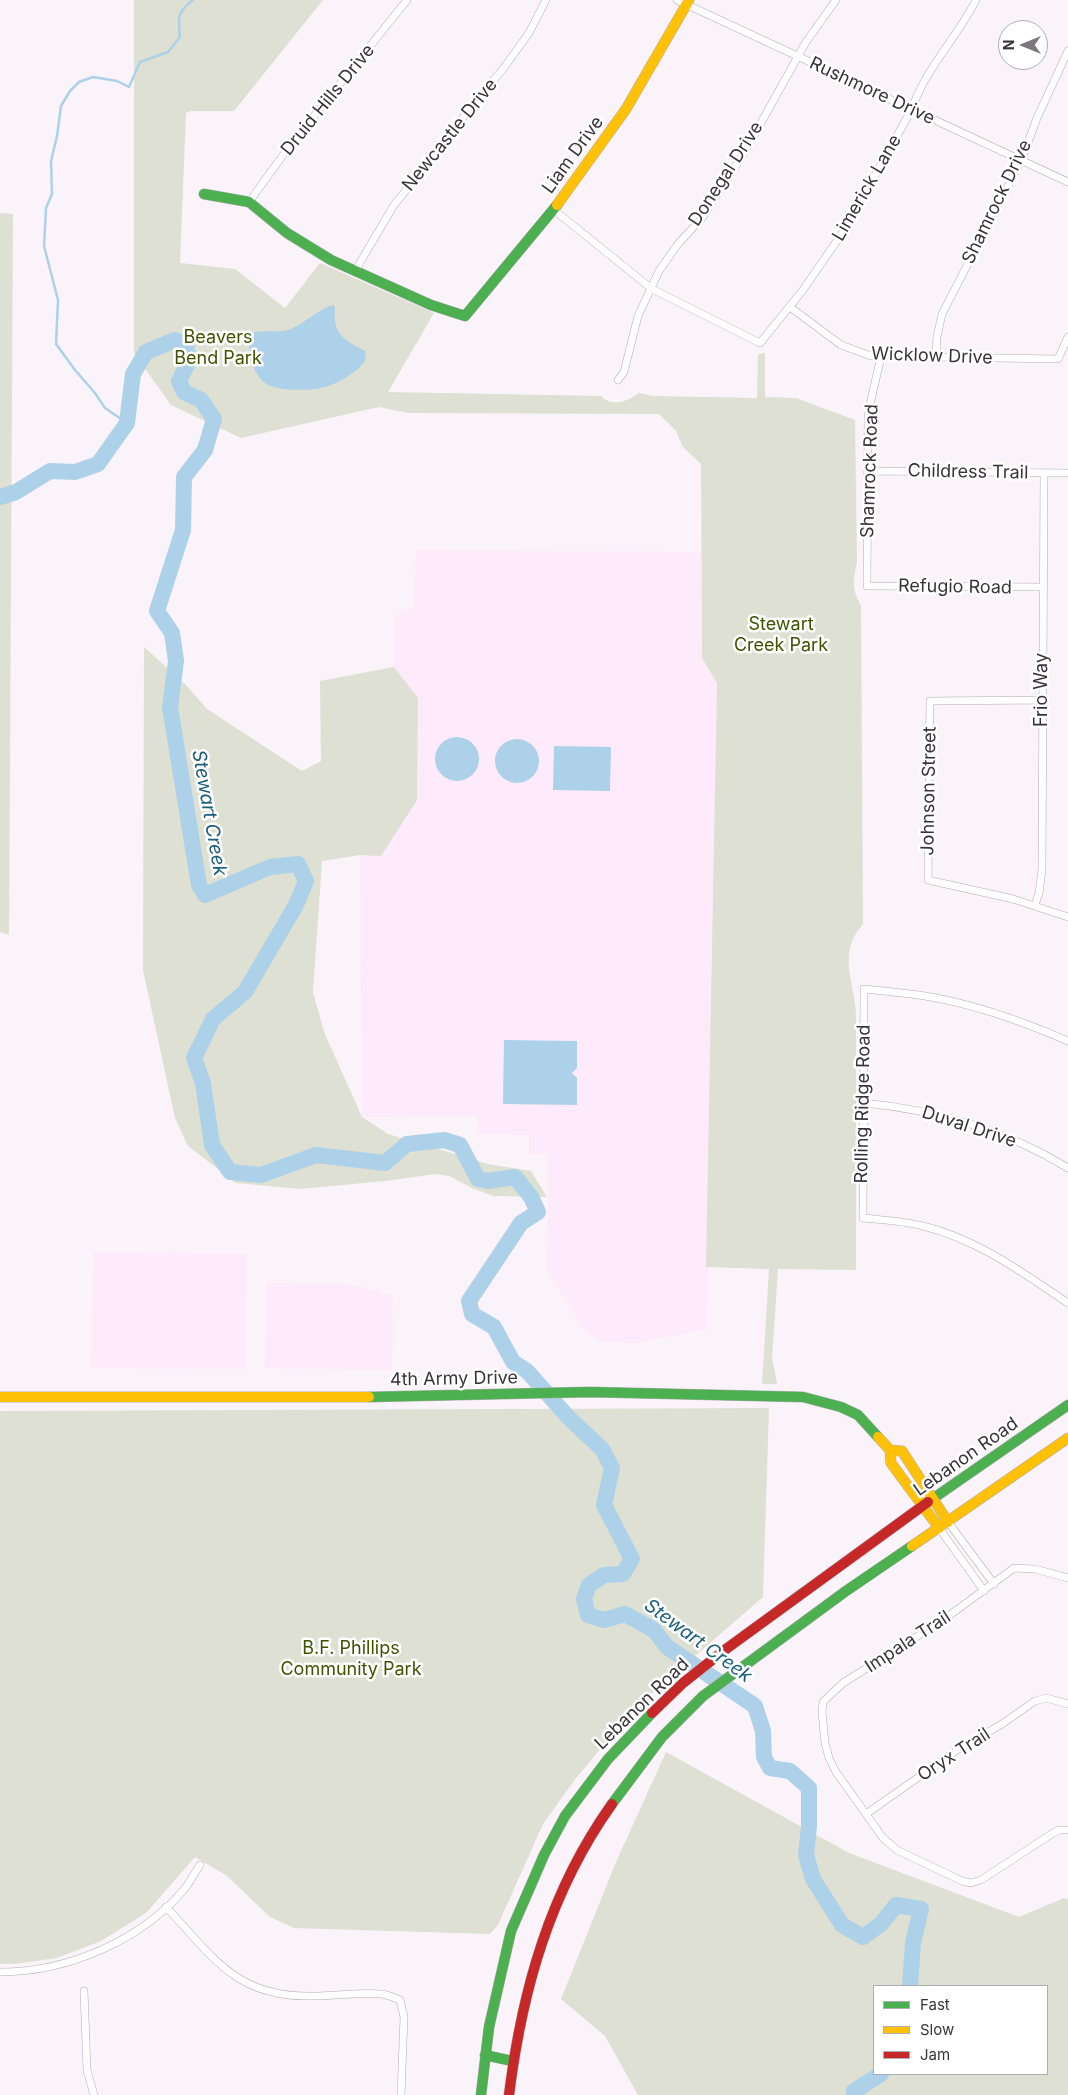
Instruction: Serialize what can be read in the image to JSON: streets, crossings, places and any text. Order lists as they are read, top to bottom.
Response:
{
  "streets": {
    "main road": ["Liam Drive", "4th Army Drive", "Lebanon Road"],
    "street": [
      "Rushmore Drive",
      "Druid Hills Drive",
      "Newcastle Drive",
      "Donegal Drive",
      "Limerick Lane",
      "Shamrock Drive",
      "Wicklow Drive",
      "Shamrock Road",
      "Childress Trail",
      "Refugio Road",
      "Frio Way",
      "Johnson Street",
      "Rolling Ridge Road",
      "Duval Drive",
      "Impala Trail",
      "Oryx Trail"
    ]
  },
  "crossings": [
    ["Rushmore Drive", "Liam Drive"],
    ["Rushmore Drive", "Donegal Drive"],
    ["Rushmore Drive", "Limerick Lane"],
    ["Rushmore Drive", "Shamrock Drive"],
    ["Newcastle Drive", "Liam Drive"],
    ["Donegal Drive", "Limerick Lane"],
    ["Limerick Lane", "Wicklow Drive"],
    ["Shamrock Drive", "Wicklow Drive"],
    ["Wicklow Drive", "Shamrock Road"],
    ["Shamrock Road", "Childress Trail"],
    ["Shamrock Road", "Refugio Road"],
    ["Childress Trail", "Frio Way"],
    ["Refugio Road", "Frio Way"],
    ["Frio Way", "Johnson Street"],
    ["Rolling Ridge Road", "Duval Drive"],
    ["4th Army Drive", "Lebanon Road"],
    ["4th Army Drive", "Impala Trail"],
    ["Impala Trail", "Oryx Trail"]
  ],
  "water": ["Stewart Creek"],
  "parks": ["Beavers Bend Park", "Stewart Creek Park", "B.F. Phillips Community Park"],
  "legend": ["Fast", "Slow", "Jam"],
  "north": "left"
}
